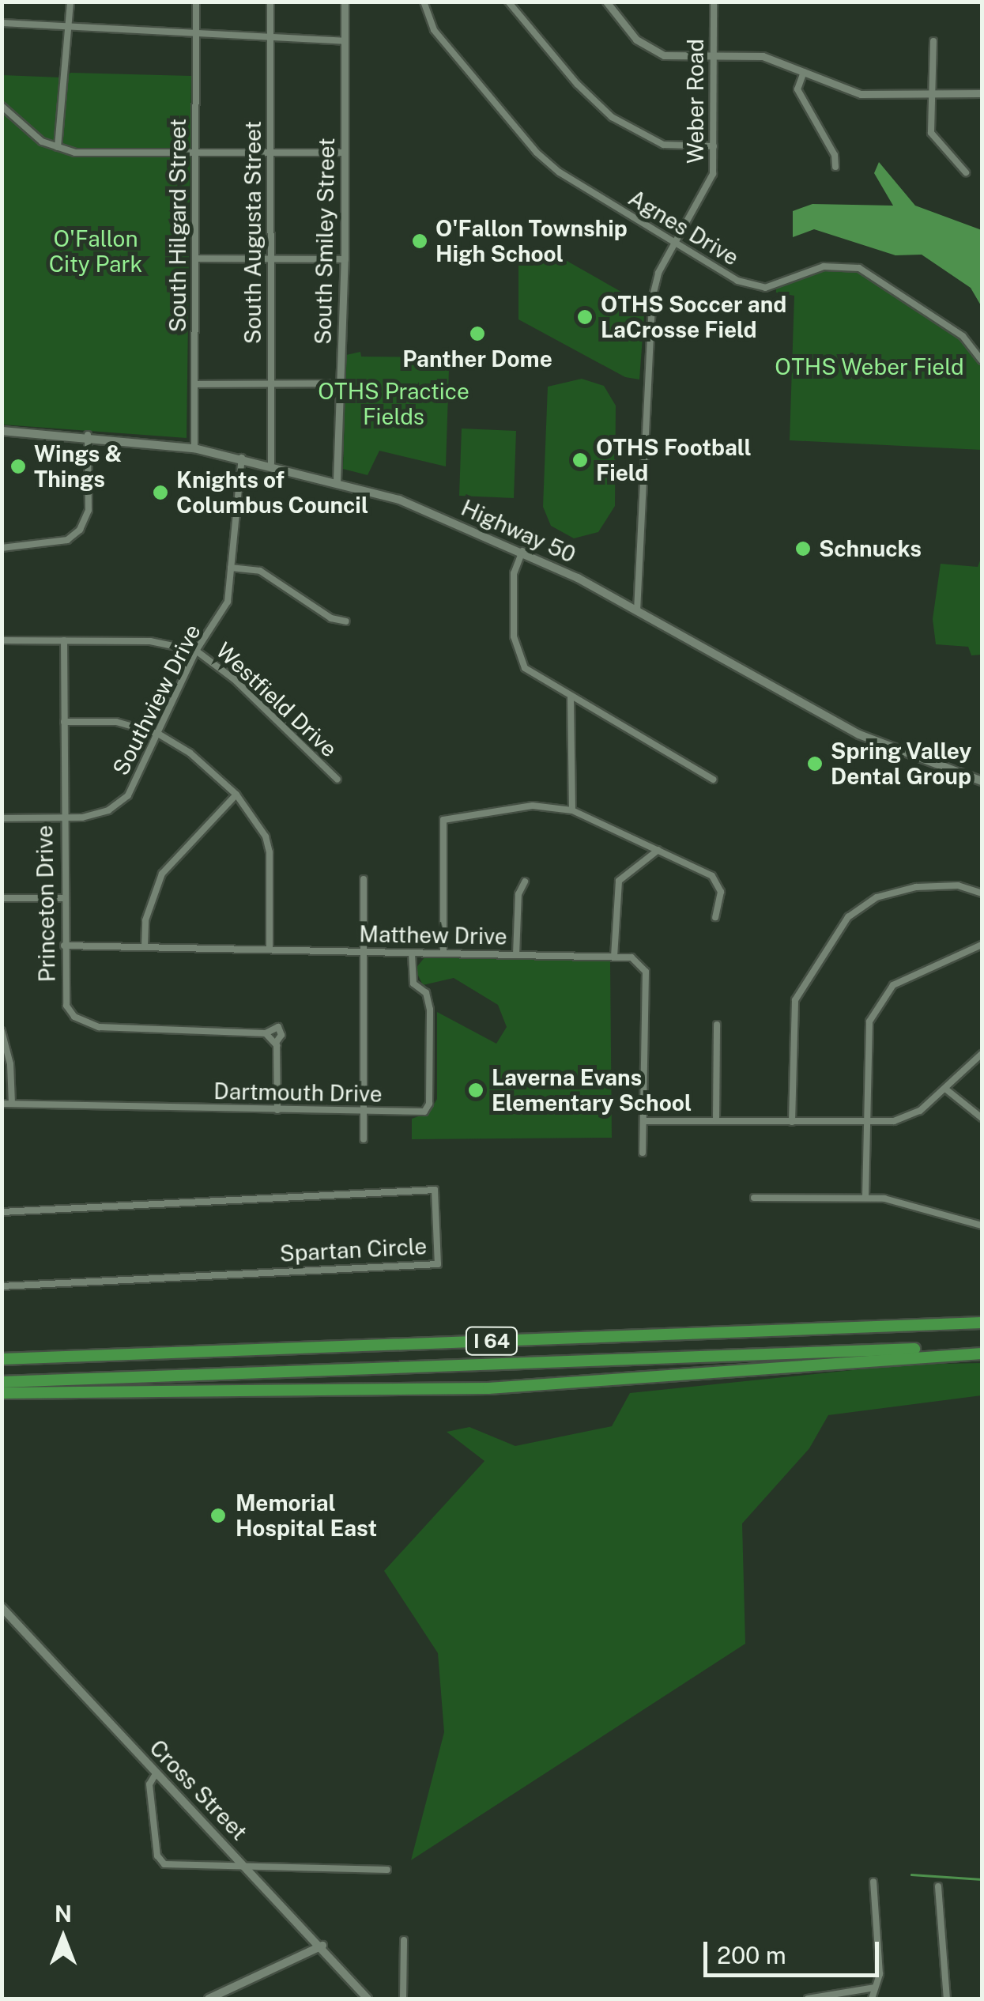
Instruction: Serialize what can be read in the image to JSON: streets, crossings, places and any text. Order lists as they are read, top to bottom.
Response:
{
  "streets": {
    "highway": ["I 64"],
    "main road": ["Highway 50", "Cross Street"],
    "street": [
      "Weber Road",
      "South Hilgard Street",
      "Agnes Drive",
      "South Augusta Street",
      "South Smiley Street",
      "Southview Drive",
      "Westfield Drive",
      "Princeton Drive",
      "Matthew Drive",
      "Dartmouth Drive",
      "Spartan Circle"
    ]
  },
  "crossings": [
    ["Weber Road", "Agnes Drive"],
    ["Weber Road", "Highway 50"],
    ["South Hilgard Street", "Highway 50"],
    ["South Augusta Street", "Highway 50"],
    ["South Smiley Street", "Highway 50"],
    ["Highway 50", "Southview Drive"],
    ["Southview Drive", "Westfield Drive"],
    ["Southview Drive", "Princeton Drive"],
    ["Westfield Drive", "Princeton Drive"],
    ["Princeton Drive", "Matthew Drive"],
    ["Matthew Drive", "Dartmouth Drive"]
  ],
  "parks": ["O'Fallon City Park", "OTHS Weber Field", "OTHS Practice Fields"],
  "places": [
    "O'Fallon Township High School",
    "OTHS Soccer and LaCrosse Field",
    "Panther Dome",
    "OTHS Football Field",
    "Wings & Things",
    "Knights of Columbus Council",
    "Schnucks",
    "Spring Valley Dental Group",
    "Laverna Evans Elementary School",
    "Memorial Hospital East"
  ],
  "scale_bar": "200 m",
  "north": "top"
}
